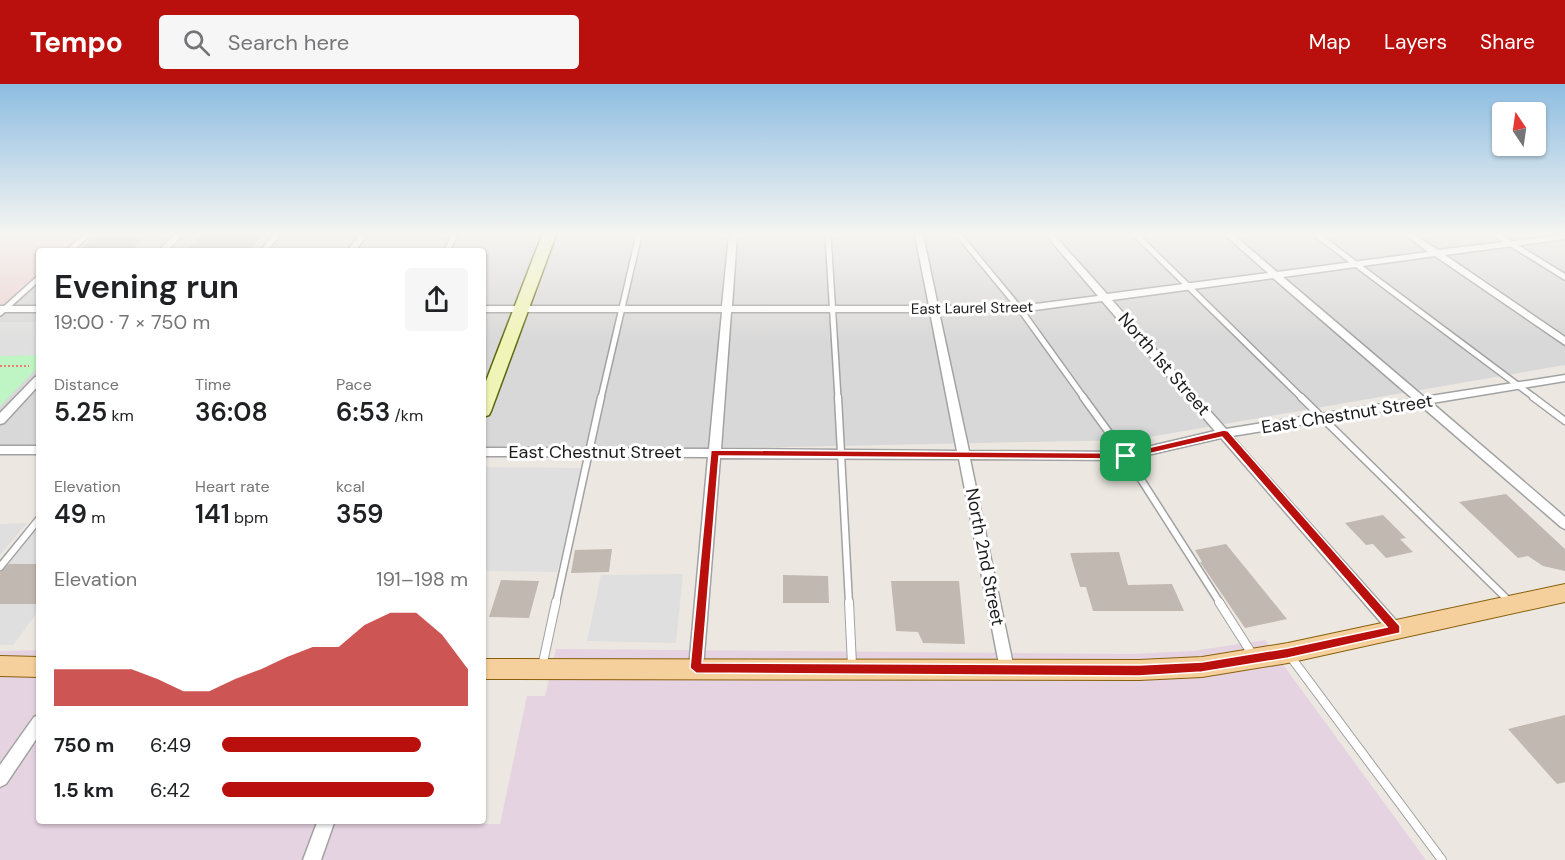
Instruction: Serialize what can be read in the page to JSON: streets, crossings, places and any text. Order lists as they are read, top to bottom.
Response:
{
  "streets": {
    "street": [
      "East Laurel Street",
      "North 1st Street",
      "East Chestnut Street",
      "North 2nd Street"
    ]
  },
  "crossings": [
    ["East Laurel Street", "North 1st Street"],
    ["East Laurel Street", "North 2nd Street"],
    ["North 1st Street", "East Chestnut Street"],
    ["East Chestnut Street", "North 2nd Street"]
  ],
  "north": "top",
  "page": {
    "header": "Tempo",
    "search": "Search here",
    "nav": ["Map", "Layers", "Share"],
    "heading": ["Evening run", "19:00 · 7 × 750 m"],
    "stats": [
      ["Distance", "5.25 km"],
      ["Time", "36:08"],
      ["Pace", "6:53 /km"],
      ["Elevation", "49 m"],
      ["Heart rate", "141 bpm"],
      ["kcal", "359"]
    ],
    "chart": ["Elevation", "191–198 m"],
    "list": [
      {
        "name": "750 m",
        "note": "6:49"
      },
      {
        "name": "1.5 km",
        "note": "6:42"
      }
    ]
  }
}
